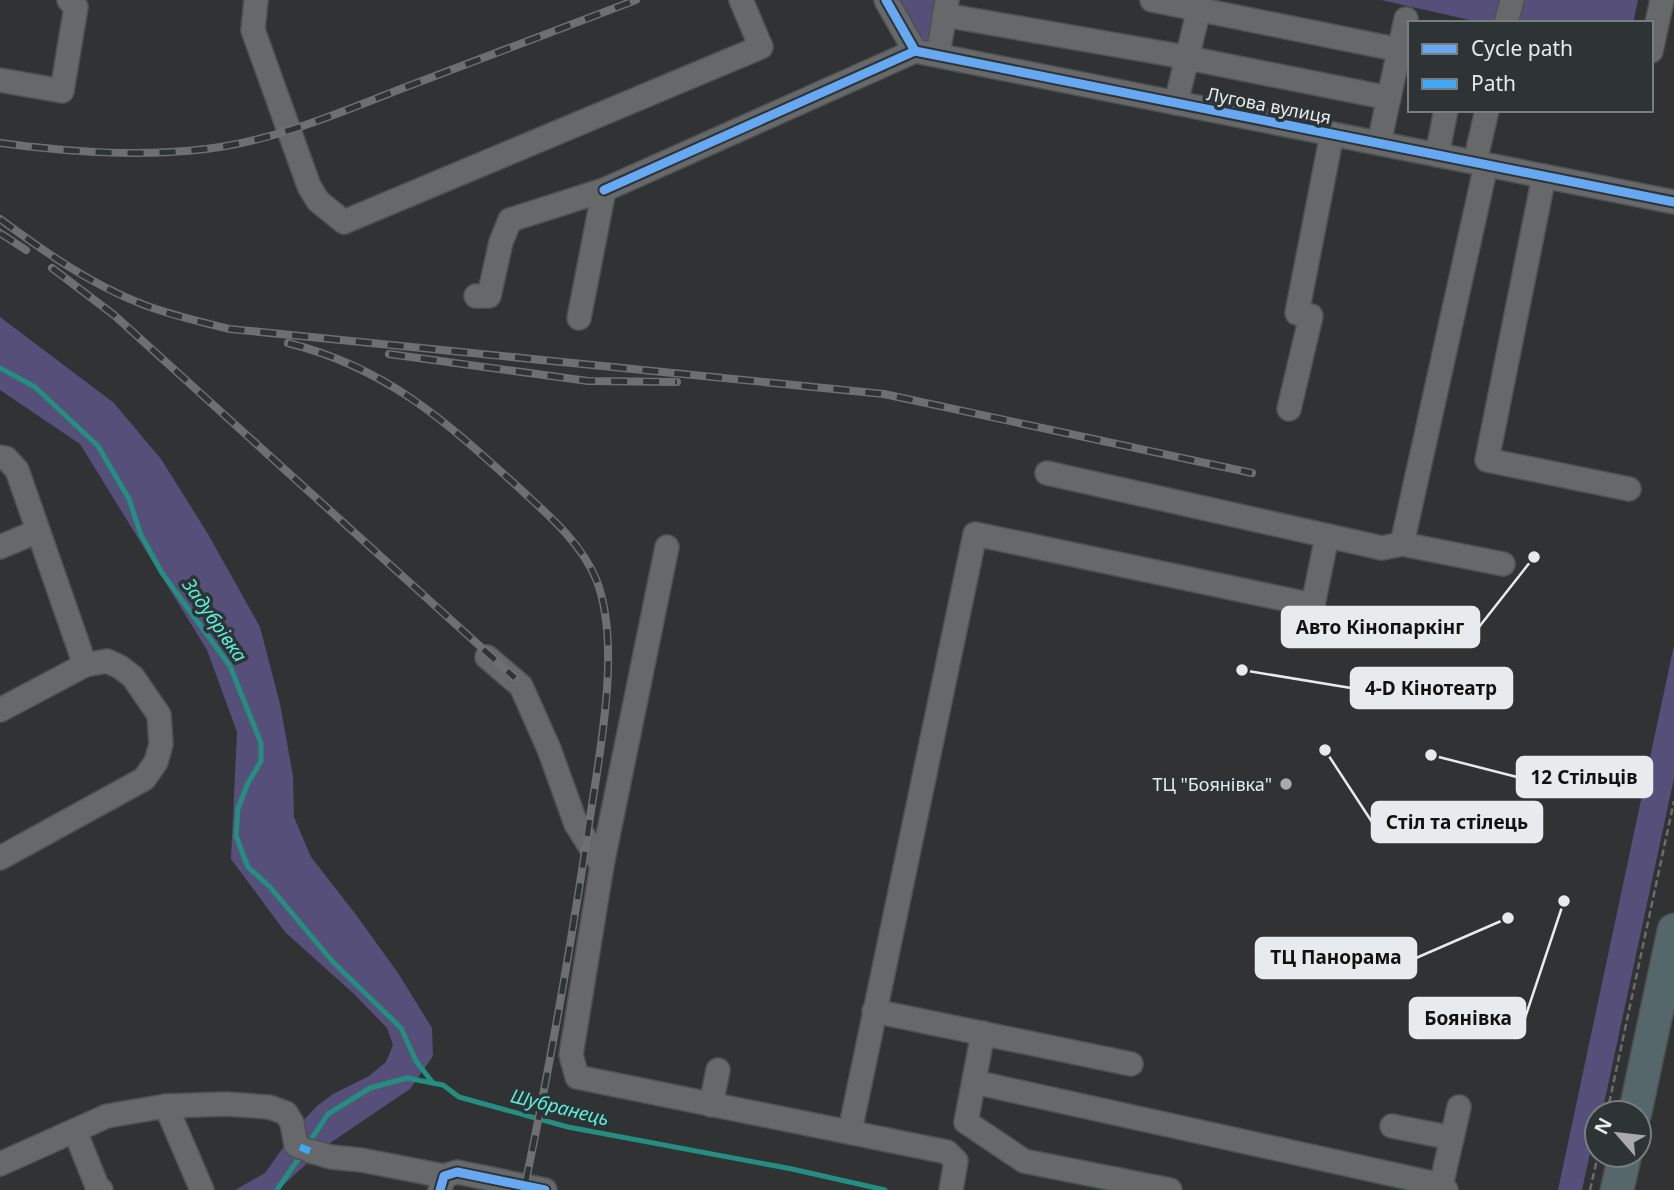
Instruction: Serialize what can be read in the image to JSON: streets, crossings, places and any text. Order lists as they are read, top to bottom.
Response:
{
  "streets": {
    "street": ["Лугова вулиця"]
  },
  "water": ["Задубрівка", "Шубранець"],
  "places": [
    "Авто Кінопаркінг",
    "4-D Кінотеатр",
    "Стіл та стілець",
    "12 Стільців",
    "ТЦ \"Боянівка\"",
    "Боянівка",
    "ТЦ Панорама"
  ],
  "legend": ["Cycle path", "Path"],
  "north": "top left"
}
